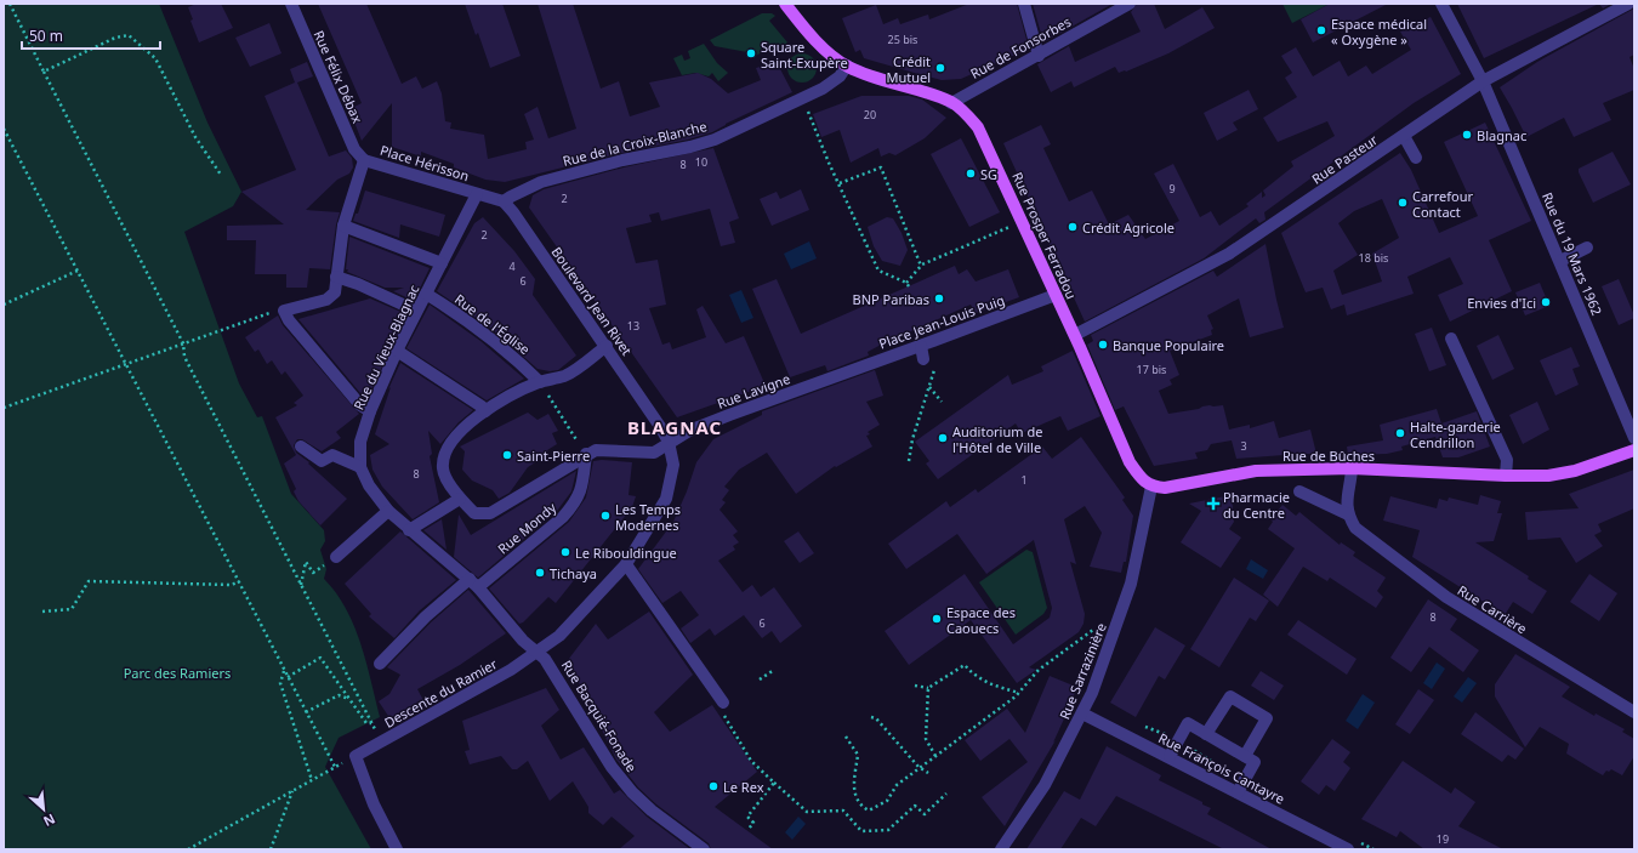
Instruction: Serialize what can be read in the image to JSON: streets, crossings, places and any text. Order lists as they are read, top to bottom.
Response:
{
  "streets": {
    "main road": ["Rue Prosper Ferradou", "Rue de Bûches"],
    "street": [
      "Rue de Fonsorbes",
      "Rue Félix Débax",
      "Rue de la Croix-Blanche",
      "Rue Pasteur",
      "Place Hérisson",
      "Rue du 19 Mars 1962",
      "Boulevard Jean Rivet",
      "Place Jean-Louis Puig",
      "Rue de l'Église",
      "Rue du Vieux-Blagnac",
      "Rue Lavigne",
      "Rue Mondy",
      "Rue Carrière",
      "Rue Sarrazinière",
      "Descente du Ramier",
      "Rue Bacquié-Fonade",
      "Rue François Cantayre"
    ]
  },
  "crossings": [
    ["Rue de Fonsorbes", "Rue Prosper Ferradou"],
    ["Rue Félix Débax", "Place Hérisson"],
    ["Rue de la Croix-Blanche", "Rue Prosper Ferradou"],
    ["Rue de la Croix-Blanche", "Boulevard Jean Rivet"],
    ["Rue Pasteur", "Rue Prosper Ferradou"],
    ["Rue Pasteur", "Rue du 19 Mars 1962"],
    ["Place Hérisson", "Rue du Vieux-Blagnac"],
    ["Rue Prosper Ferradou", "Place Jean-Louis Puig"],
    ["Rue Prosper Ferradou", "Rue de Bûches"],
    ["Rue Prosper Ferradou", "Rue Sarrazinière"],
    ["Boulevard Jean Rivet", "Rue Lavigne"],
    ["Boulevard Jean Rivet", "Descente du Ramier"],
    ["Place Jean-Louis Puig", "Rue Lavigne"],
    ["Rue de l'Église", "Rue du Vieux-Blagnac"],
    ["Rue du Vieux-Blagnac", "Rue Mondy"],
    ["Rue du Vieux-Blagnac", "Descente du Ramier"],
    ["Rue du Vieux-Blagnac", "Rue Bacquié-Fonade"],
    ["Rue Lavigne", "Rue Mondy"],
    ["Rue Lavigne", "Descente du Ramier"],
    ["Rue de Bûches", "Rue Sarrazinière"],
    ["Rue Sarrazinière", "Rue François Cantayre"],
    ["Descente du Ramier", "Rue Bacquié-Fonade"]
  ],
  "districts": ["BLAGNAC"],
  "parks": ["Parc des Ramiers"],
  "places": {
    "other": [
      "Espace médical « Oxygène »",
      "Square Saint-Exupère",
      "Crédit Mutuel",
      "Blagnac",
      "SG",
      "Carrefour Contact",
      "Crédit Agricole",
      "BNP Paribas",
      "Envies d'Ici",
      "Banque Populaire",
      "Halte-garderie Cendrillon",
      "Auditorium de l'Hôtel de Ville",
      "Saint-Pierre",
      "Les Temps Modernes",
      "Le Ribouldingue",
      "Tichaya",
      "Espace des Caouecs",
      "Le Rex"
    ],
    "health": ["Pharmacie du Centre"]
  },
  "house_numbers": [
    "25 bis",
    "20",
    "10",
    "8",
    "9",
    "2",
    "2",
    "18 bis",
    "4",
    "6",
    "13",
    "17 bis",
    "3",
    "8",
    "1",
    "8",
    "6",
    "19"
  ],
  "scale_bar": "50 m",
  "north": "bottom right"
}
